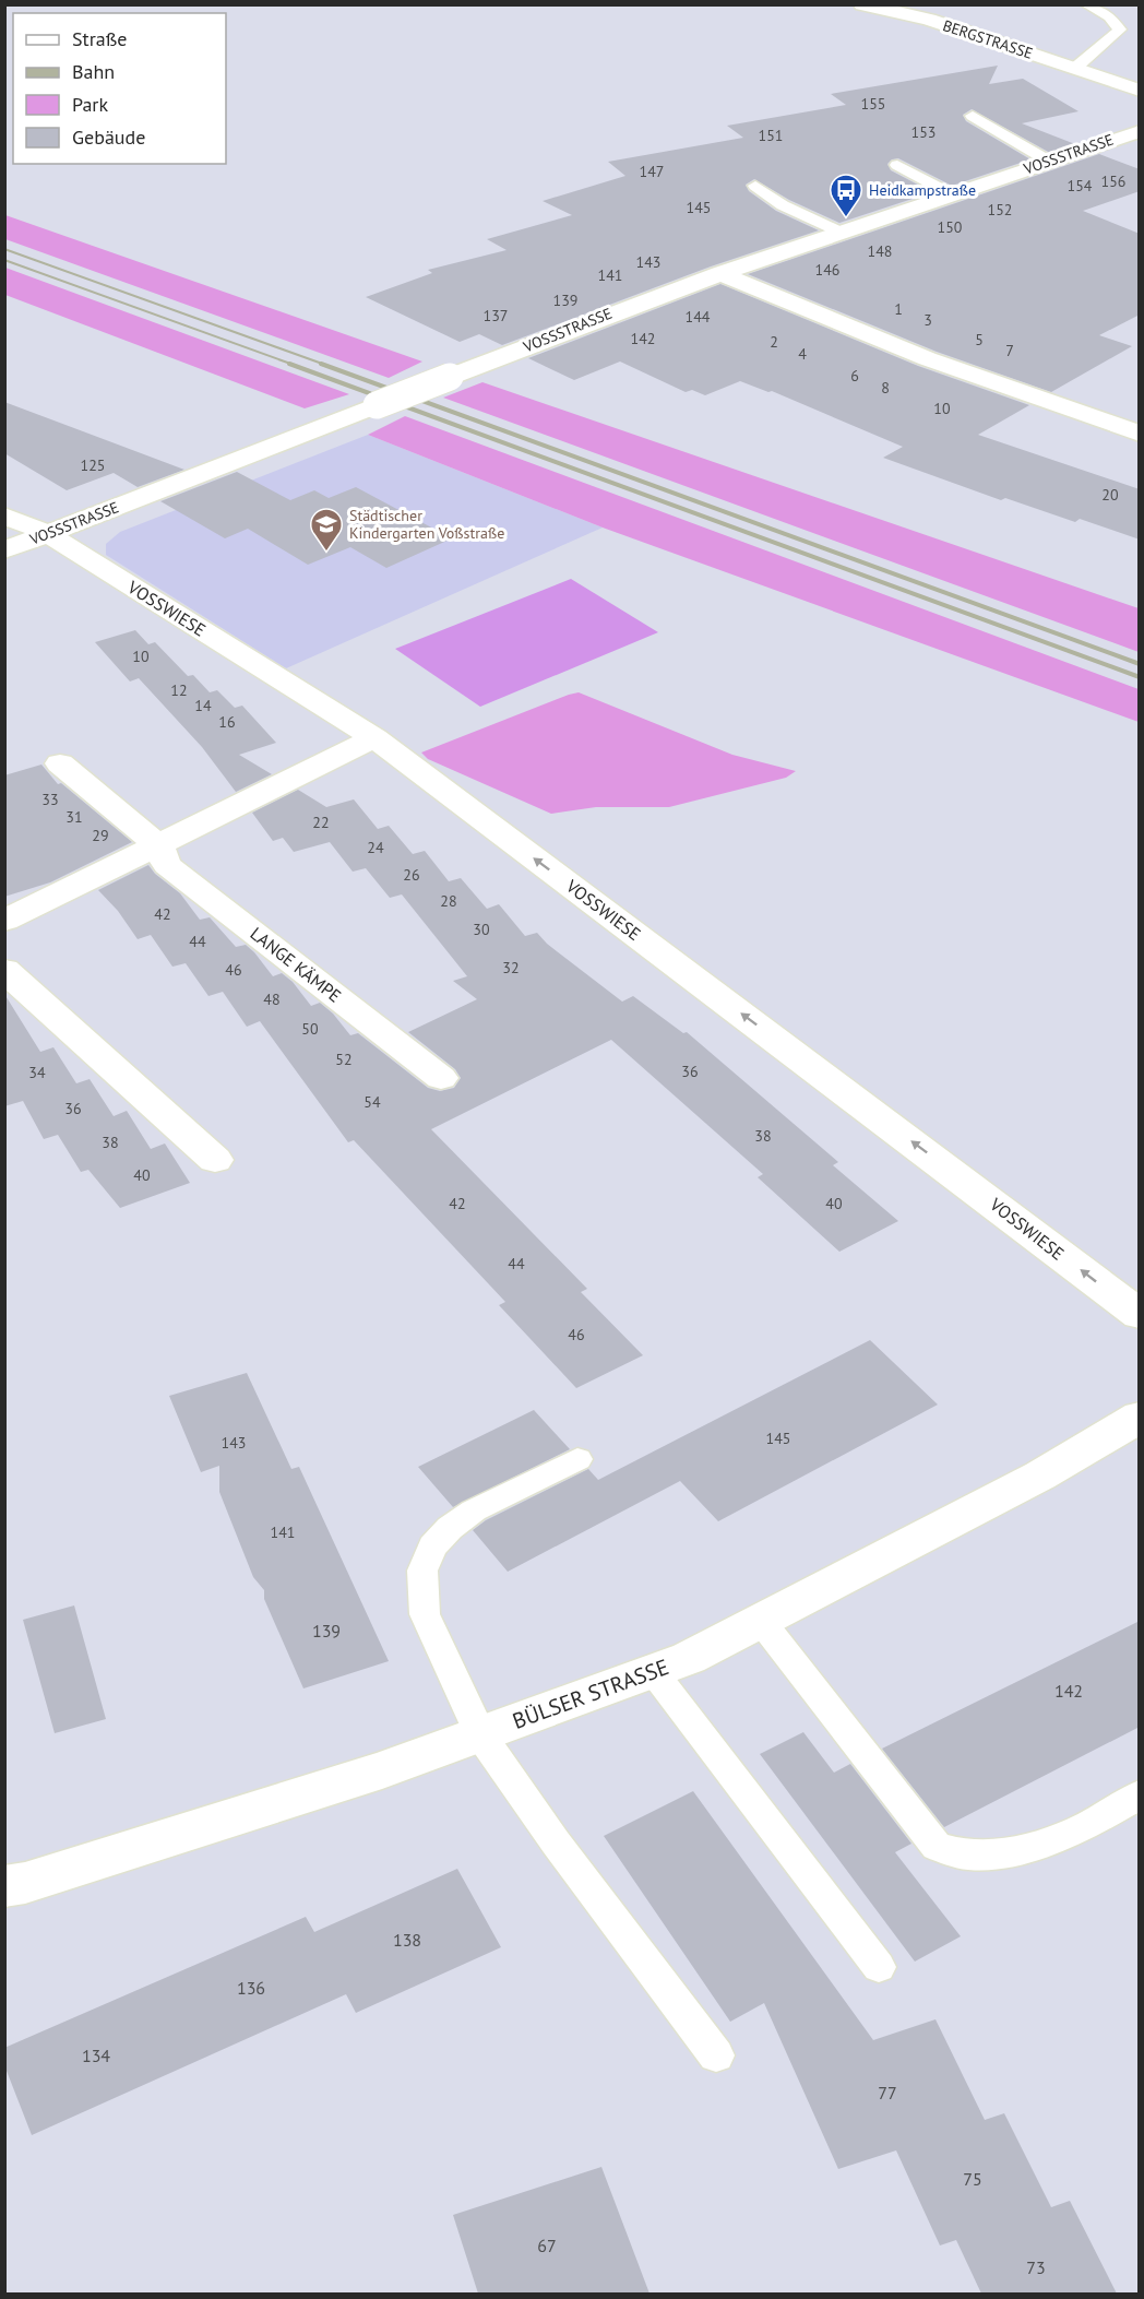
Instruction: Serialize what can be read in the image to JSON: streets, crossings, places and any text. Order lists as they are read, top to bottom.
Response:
{
  "streets": {
    "street": [
      "BERGSTRASSE",
      "VOSSSTRASSE",
      "VOSSWIESE",
      "LANGE KÄMPE",
      "BÜLSER STRASSE"
    ]
  },
  "crossings": [
    ["VOSSSTRASSE", "VOSSWIESE"]
  ],
  "one_way": ["VOSSWIESE"],
  "places": {
    "bus stop": ["Heidkampstraße"],
    "school or university": ["Städtischer Kindergarten Voßstraße"]
  },
  "house_numbers": [
    "155",
    "153",
    "151",
    "147",
    "156",
    "154",
    "145",
    "152",
    "150",
    "148",
    "143",
    "146",
    "141",
    "139",
    "1",
    "137",
    "144",
    "3",
    "142",
    "5",
    "2",
    "7",
    "4",
    "6",
    "8",
    "10",
    "125",
    "20",
    "10",
    "12",
    "14",
    "16",
    "33",
    "31",
    "22",
    "29",
    "24",
    "26",
    "28",
    "42",
    "30",
    "44",
    "32",
    "46",
    "48",
    "50",
    "52",
    "36",
    "34",
    "54",
    "36",
    "38",
    "38",
    "40",
    "42",
    "40",
    "44",
    "46",
    "145",
    "143",
    "141",
    "139",
    "142",
    "138",
    "136",
    "134",
    "77",
    "75",
    "67",
    "73"
  ],
  "legend": [
    "Straße",
    "Bahn",
    "Park",
    "Gebäude"
  ]
}
